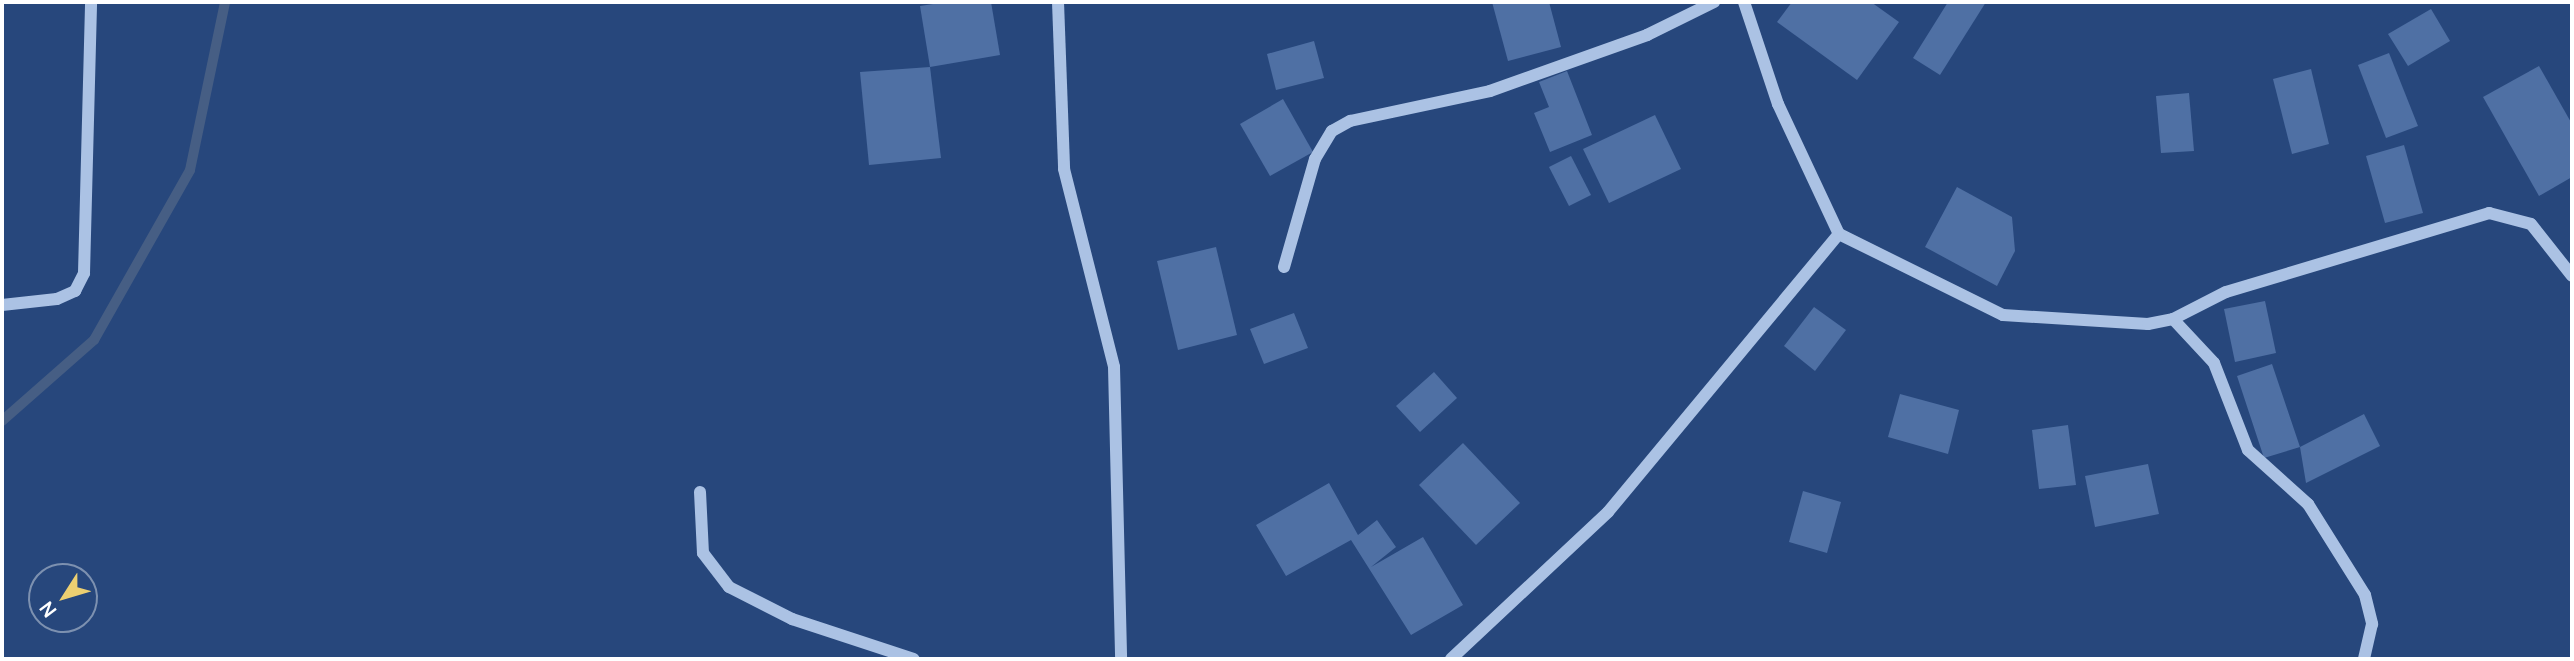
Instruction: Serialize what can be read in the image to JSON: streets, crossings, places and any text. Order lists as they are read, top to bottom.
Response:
{
  "north": "bottom left"
}
